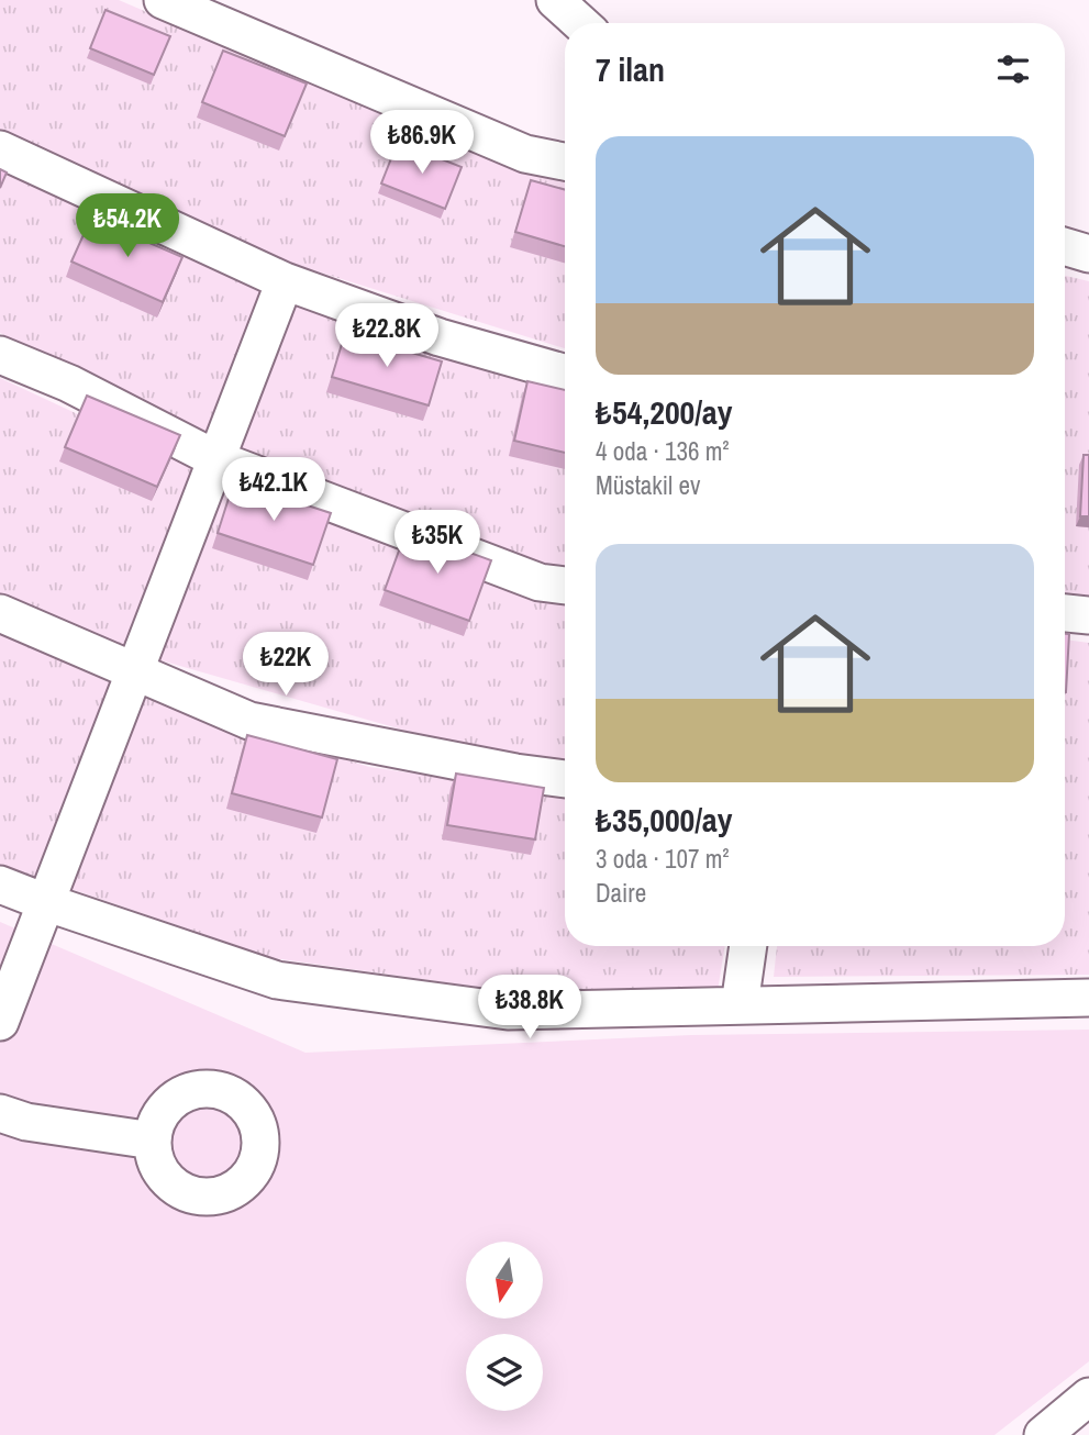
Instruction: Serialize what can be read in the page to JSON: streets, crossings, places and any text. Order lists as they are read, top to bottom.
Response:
{
  "north": "bottom",
  "page": {
    "heading": "7 ilan",
    "price": [
      "₺86.9K",
      "₺54.2K",
      "₺22.8K",
      "₺42.1K",
      "₺35K",
      "₺22K",
      "₺38.8K"
    ],
    "list": [
      {
        "name": "₺54,200/ay",
        "note": "4 oda · 136 m² · Müstakil ev"
      },
      {
        "name": "₺35,000/ay",
        "note": "3 oda · 107 m² · Daire"
      }
    ]
  }
}
